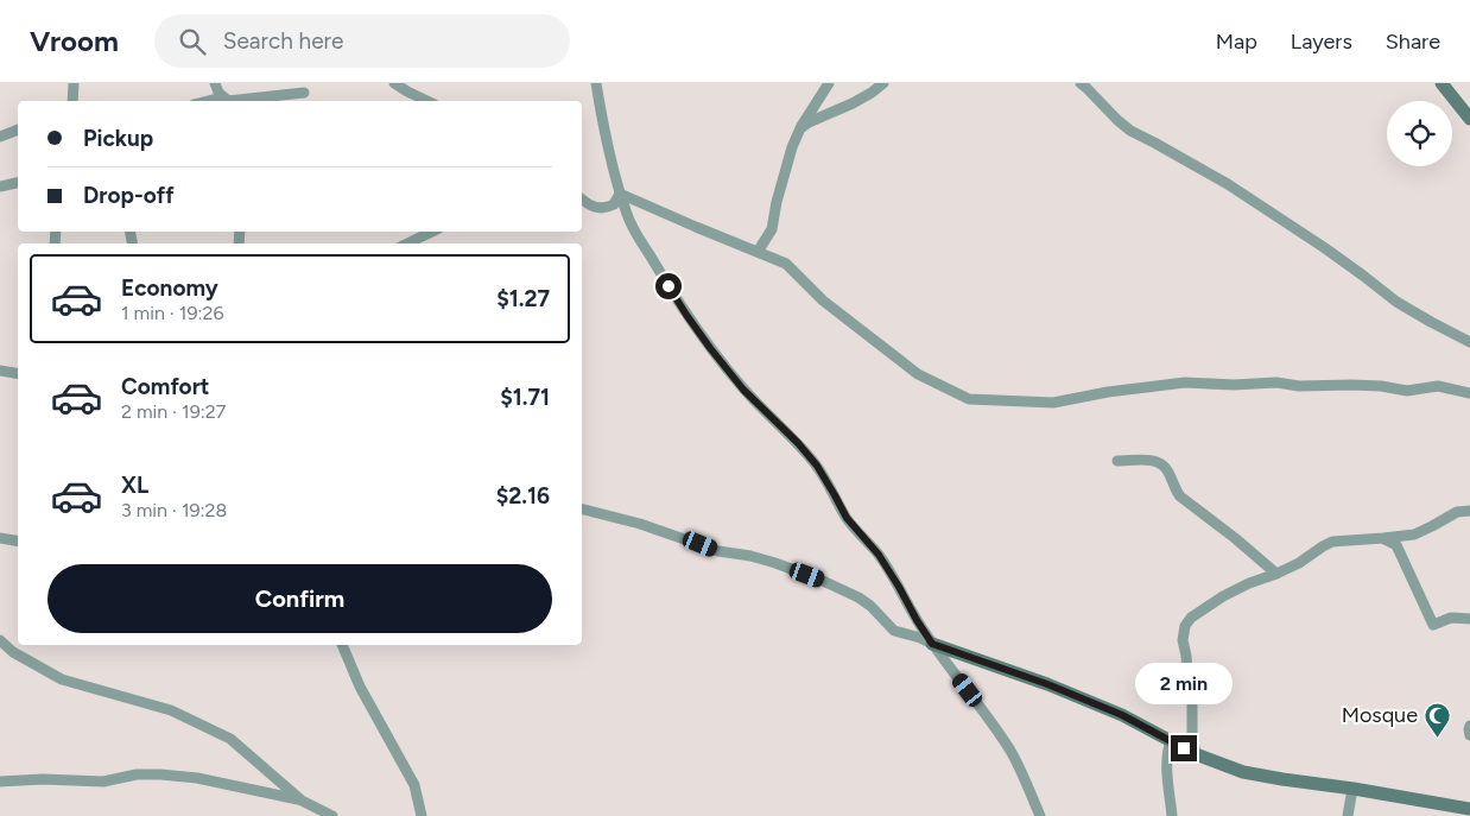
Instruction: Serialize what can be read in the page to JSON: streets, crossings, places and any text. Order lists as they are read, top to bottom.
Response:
{
  "places": {
    "mosque": ["Mosque"]
  },
  "page": {
    "header": "Vroom",
    "search": "Search here",
    "nav": ["Map", "Layers", "Share"],
    "banner": ["Pickup", "Drop-off"],
    "list": [
      {
        "name": "Economy",
        "note": "1 min · 19:26",
        "value": "$1.27"
      },
      {
        "name": "Comfort",
        "note": "2 min · 19:27",
        "value": "$1.71"
      },
      {
        "name": "XL",
        "note": "3 min · 19:28",
        "value": "$2.16"
      }
    ],
    "buttons": "Confirm",
    "bubble": "2 min"
  }
}
